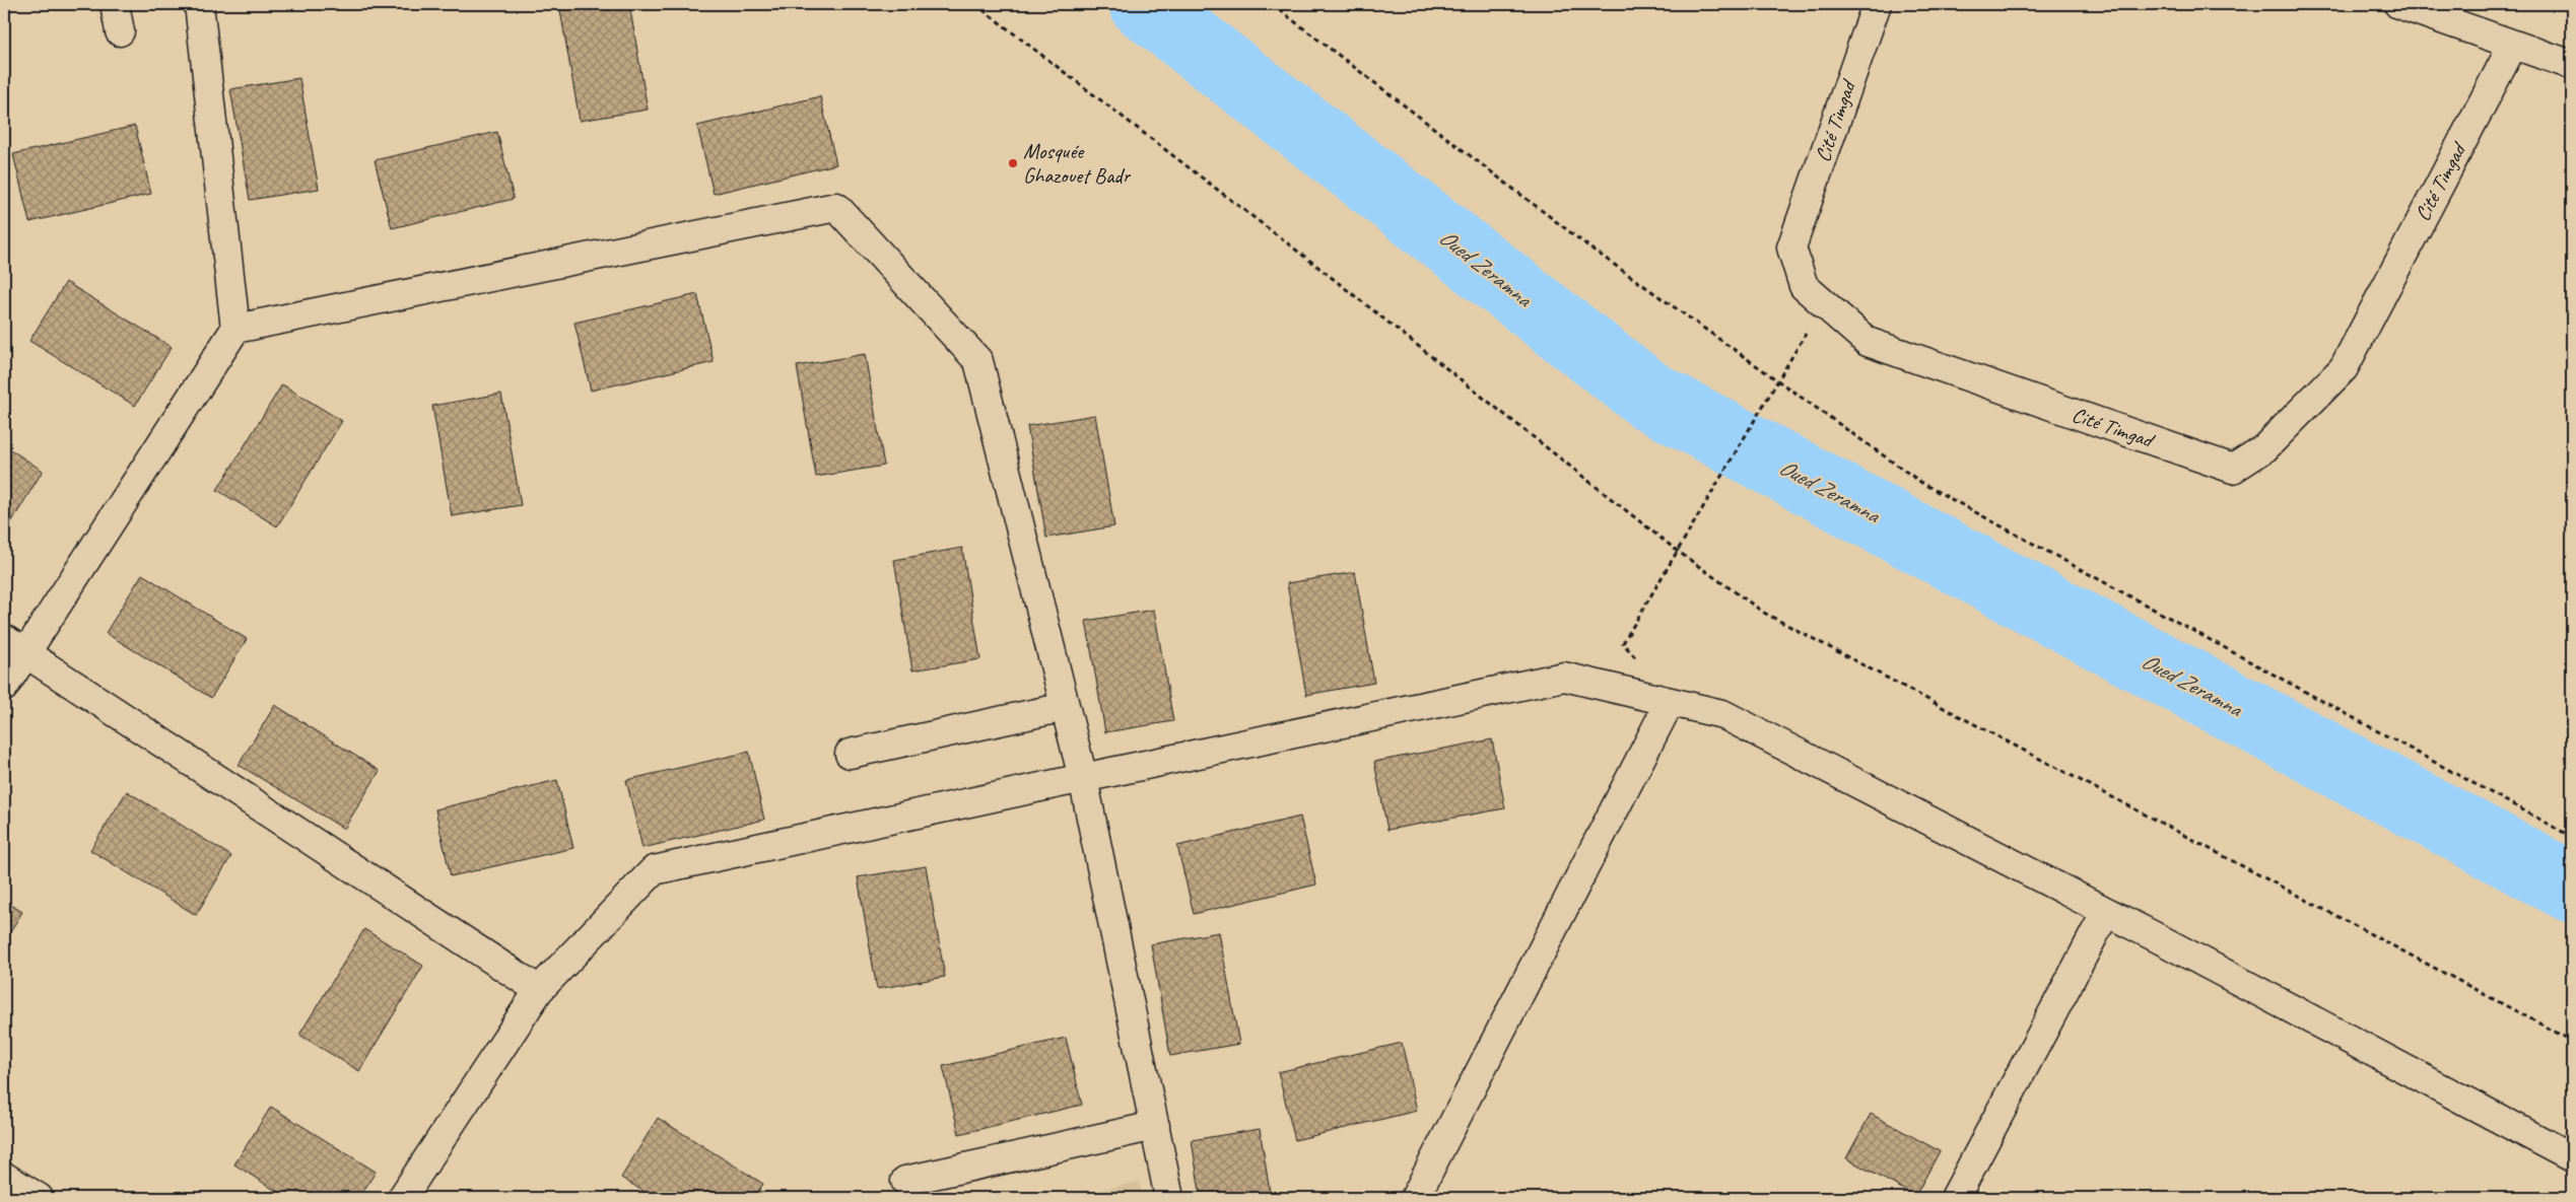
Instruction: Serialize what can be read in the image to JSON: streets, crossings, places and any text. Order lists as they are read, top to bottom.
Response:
{
  "streets": {
    "street": ["Cité Timgad"]
  },
  "water": ["Oued Zeramna"],
  "places": ["Mosquée Ghazouet Badr"]
}
